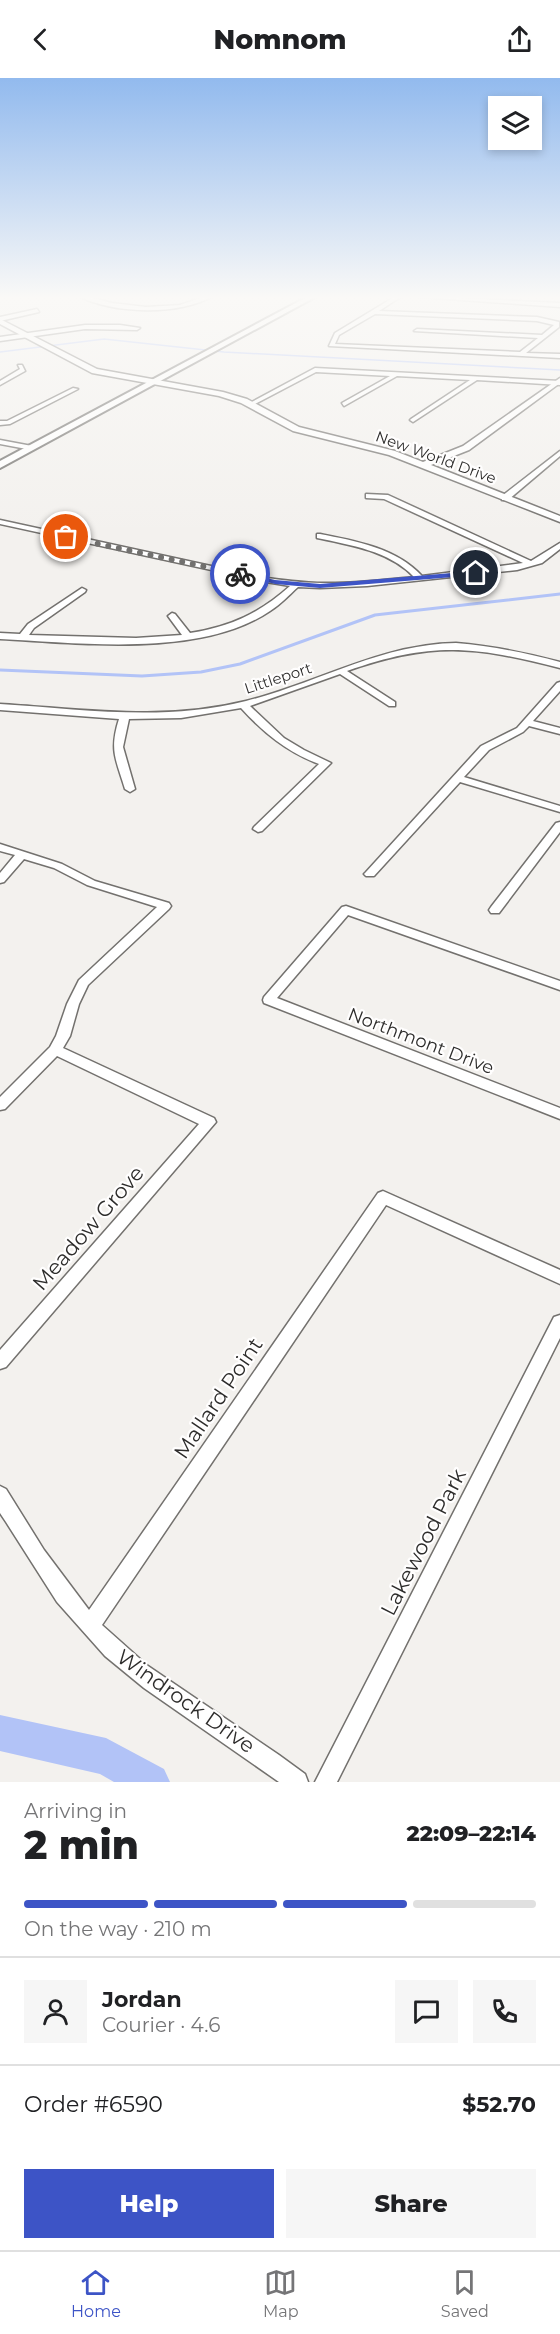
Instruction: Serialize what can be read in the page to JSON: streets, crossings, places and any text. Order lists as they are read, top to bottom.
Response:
{
  "streets": {
    "street": [
      "New World Drive",
      "Littleport",
      "Northmont Drive",
      "Meadow Grove",
      "Mallard Point",
      "Lakewood Park",
      "Windrock Drive"
    ]
  },
  "crossings": [
    ["Mallard Point", "Windrock Drive"]
  ],
  "page": {
    "header": "Nomnom",
    "heading": ["2 min", "Arriving in", "22:09–22:14"],
    "panel": [
      "Jordan",
      "Courier · 4.6",
      "Order #6590",
      "$52.70"
    ],
    "bar": "On the way · 210 m",
    "buttons": ["Help", "Share"],
    "tabs": ["Home", "Map", "Saved"]
  }
}
